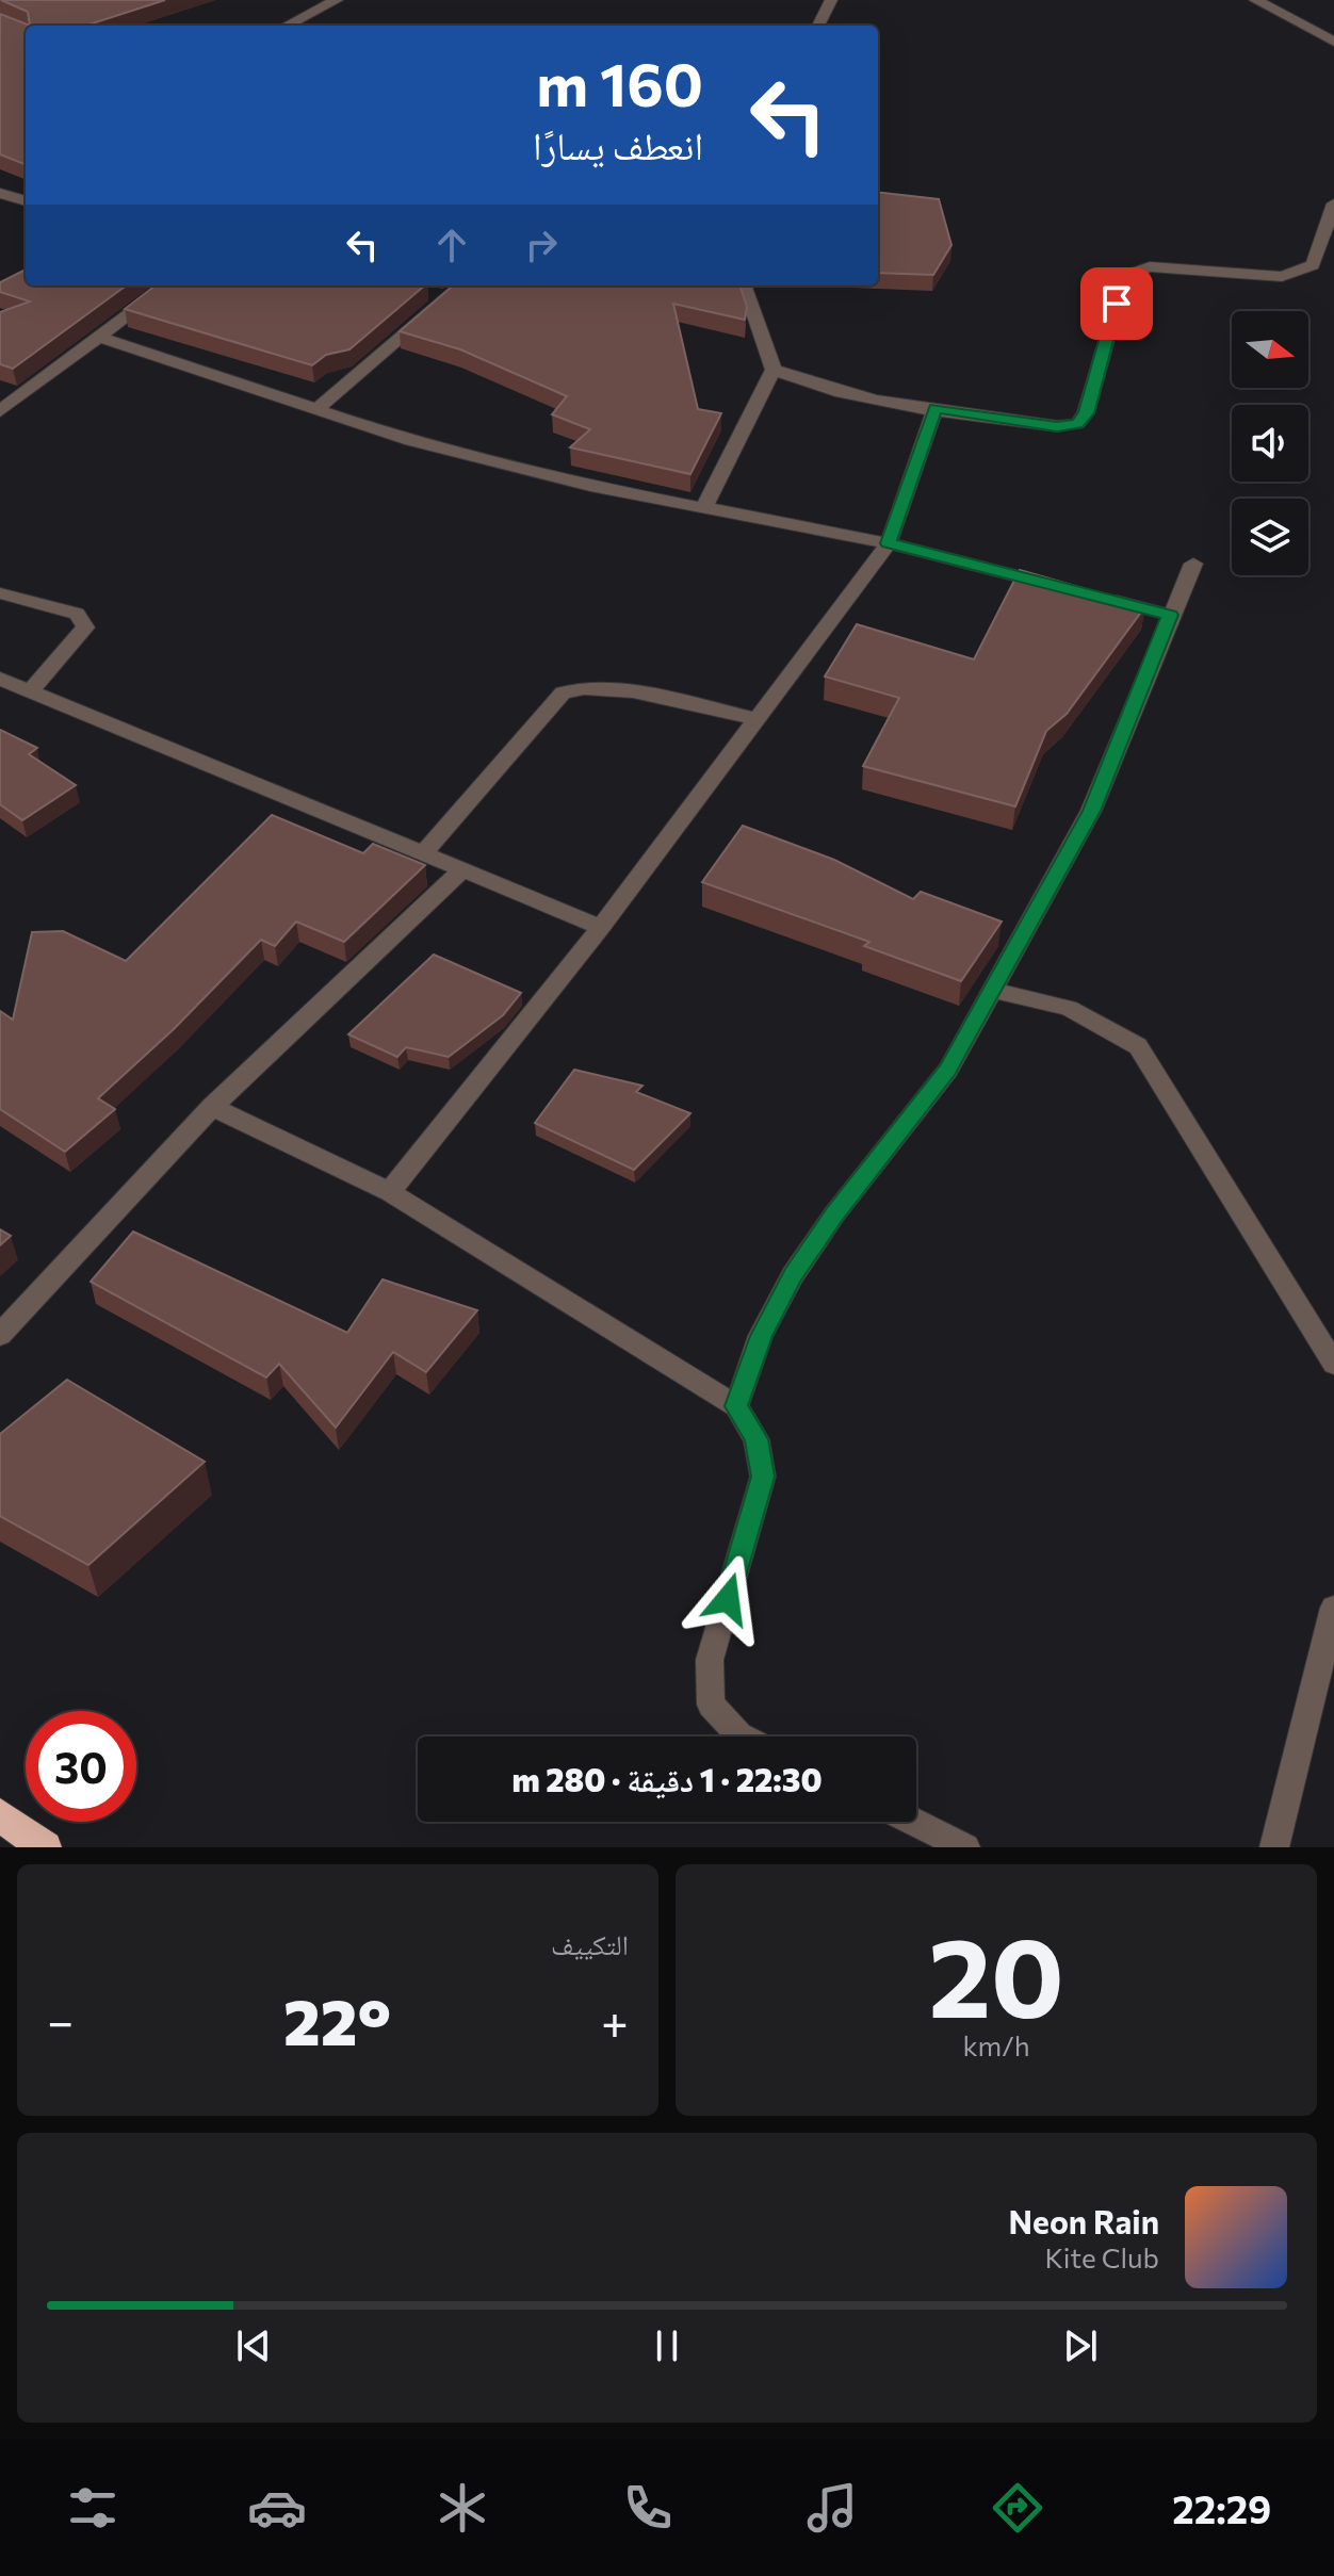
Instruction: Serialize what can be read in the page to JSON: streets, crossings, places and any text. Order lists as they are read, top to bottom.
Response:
{
  "north": "right",
  "page": {
    "turn": ["160 m", "انعطف يسارًا"],
    "limit": "30",
    "trip": "22:30 · 1 دقيقة · 280 m",
    "tile": [
      ["20", "km/h"],
      "التكييف"
    ],
    "heat": ["−", "22°", "+"],
    "song": ["Neon Rain", "Kite Club"],
    "tabs": "22:29"
  }
}
